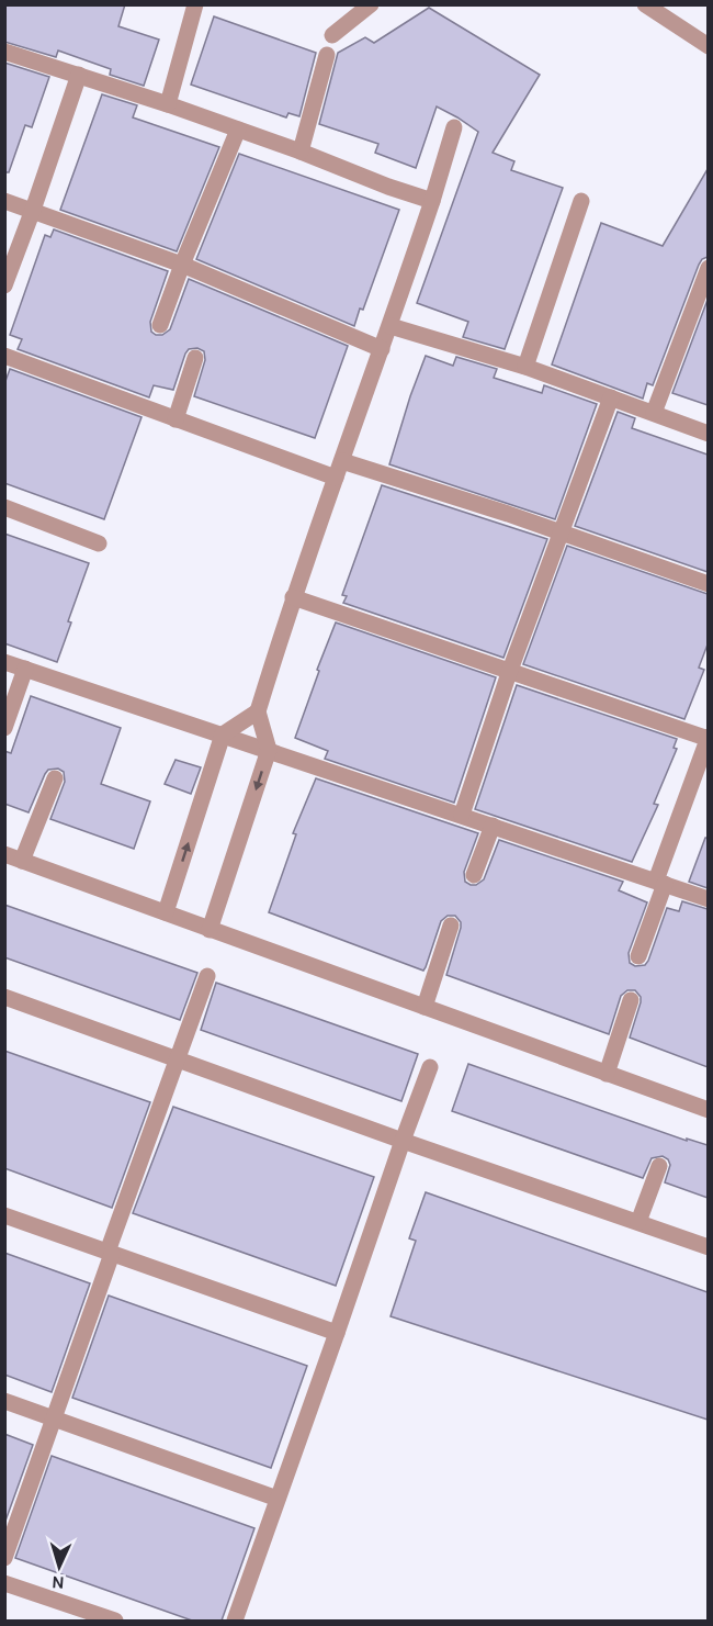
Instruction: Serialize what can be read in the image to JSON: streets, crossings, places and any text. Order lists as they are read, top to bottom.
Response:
{
  "north": "bottom"
}
